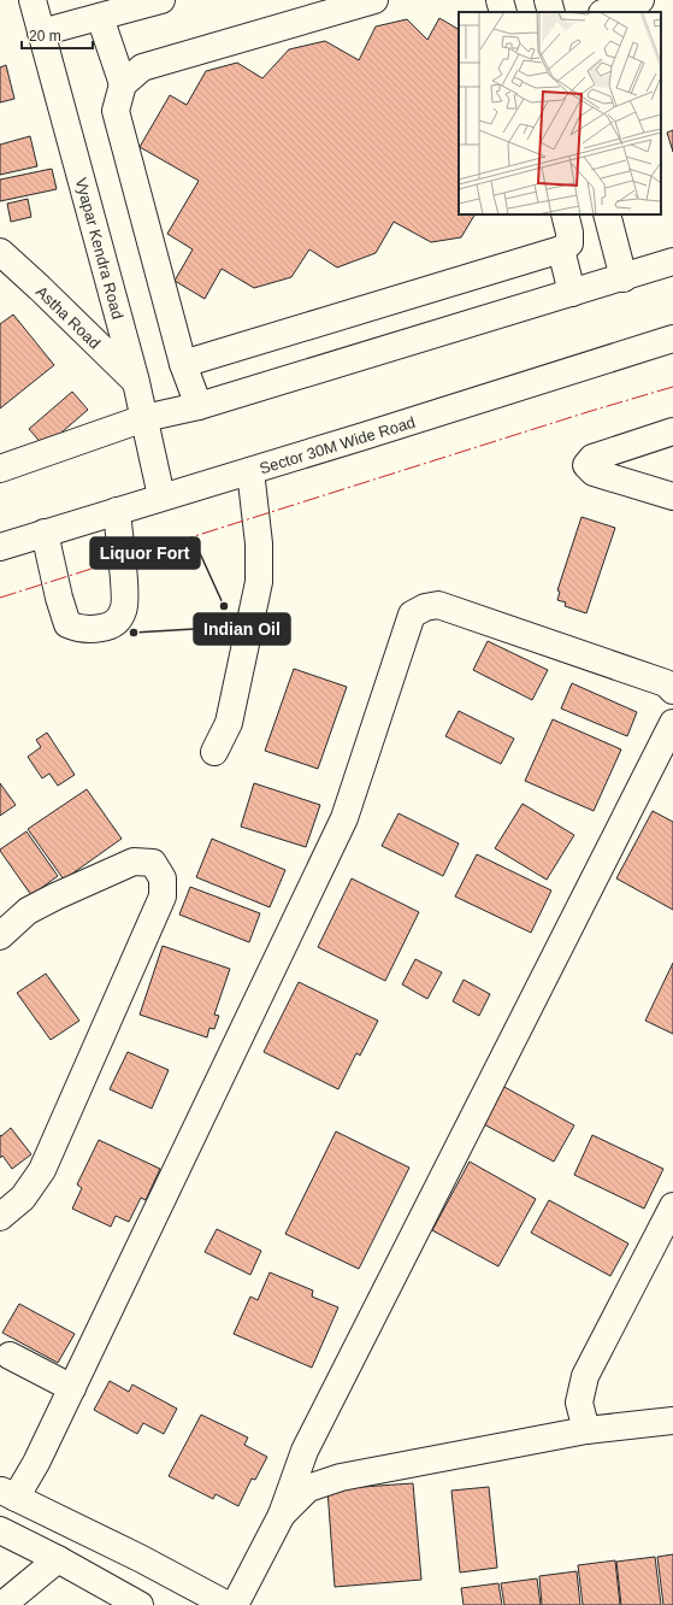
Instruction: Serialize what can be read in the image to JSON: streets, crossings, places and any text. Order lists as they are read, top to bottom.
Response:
{
  "streets": {
    "street": ["Vyapar Kendra Road", "Astha Road", "Sector 30M Wide Road"]
  },
  "crossings": [
    ["Vyapar Kendra Road", "Astha Road"],
    ["Vyapar Kendra Road", "Sector 30M Wide Road"]
  ],
  "places": ["Liquor Fort", "Indian Oil"],
  "scale_bar": "20 m"
}
